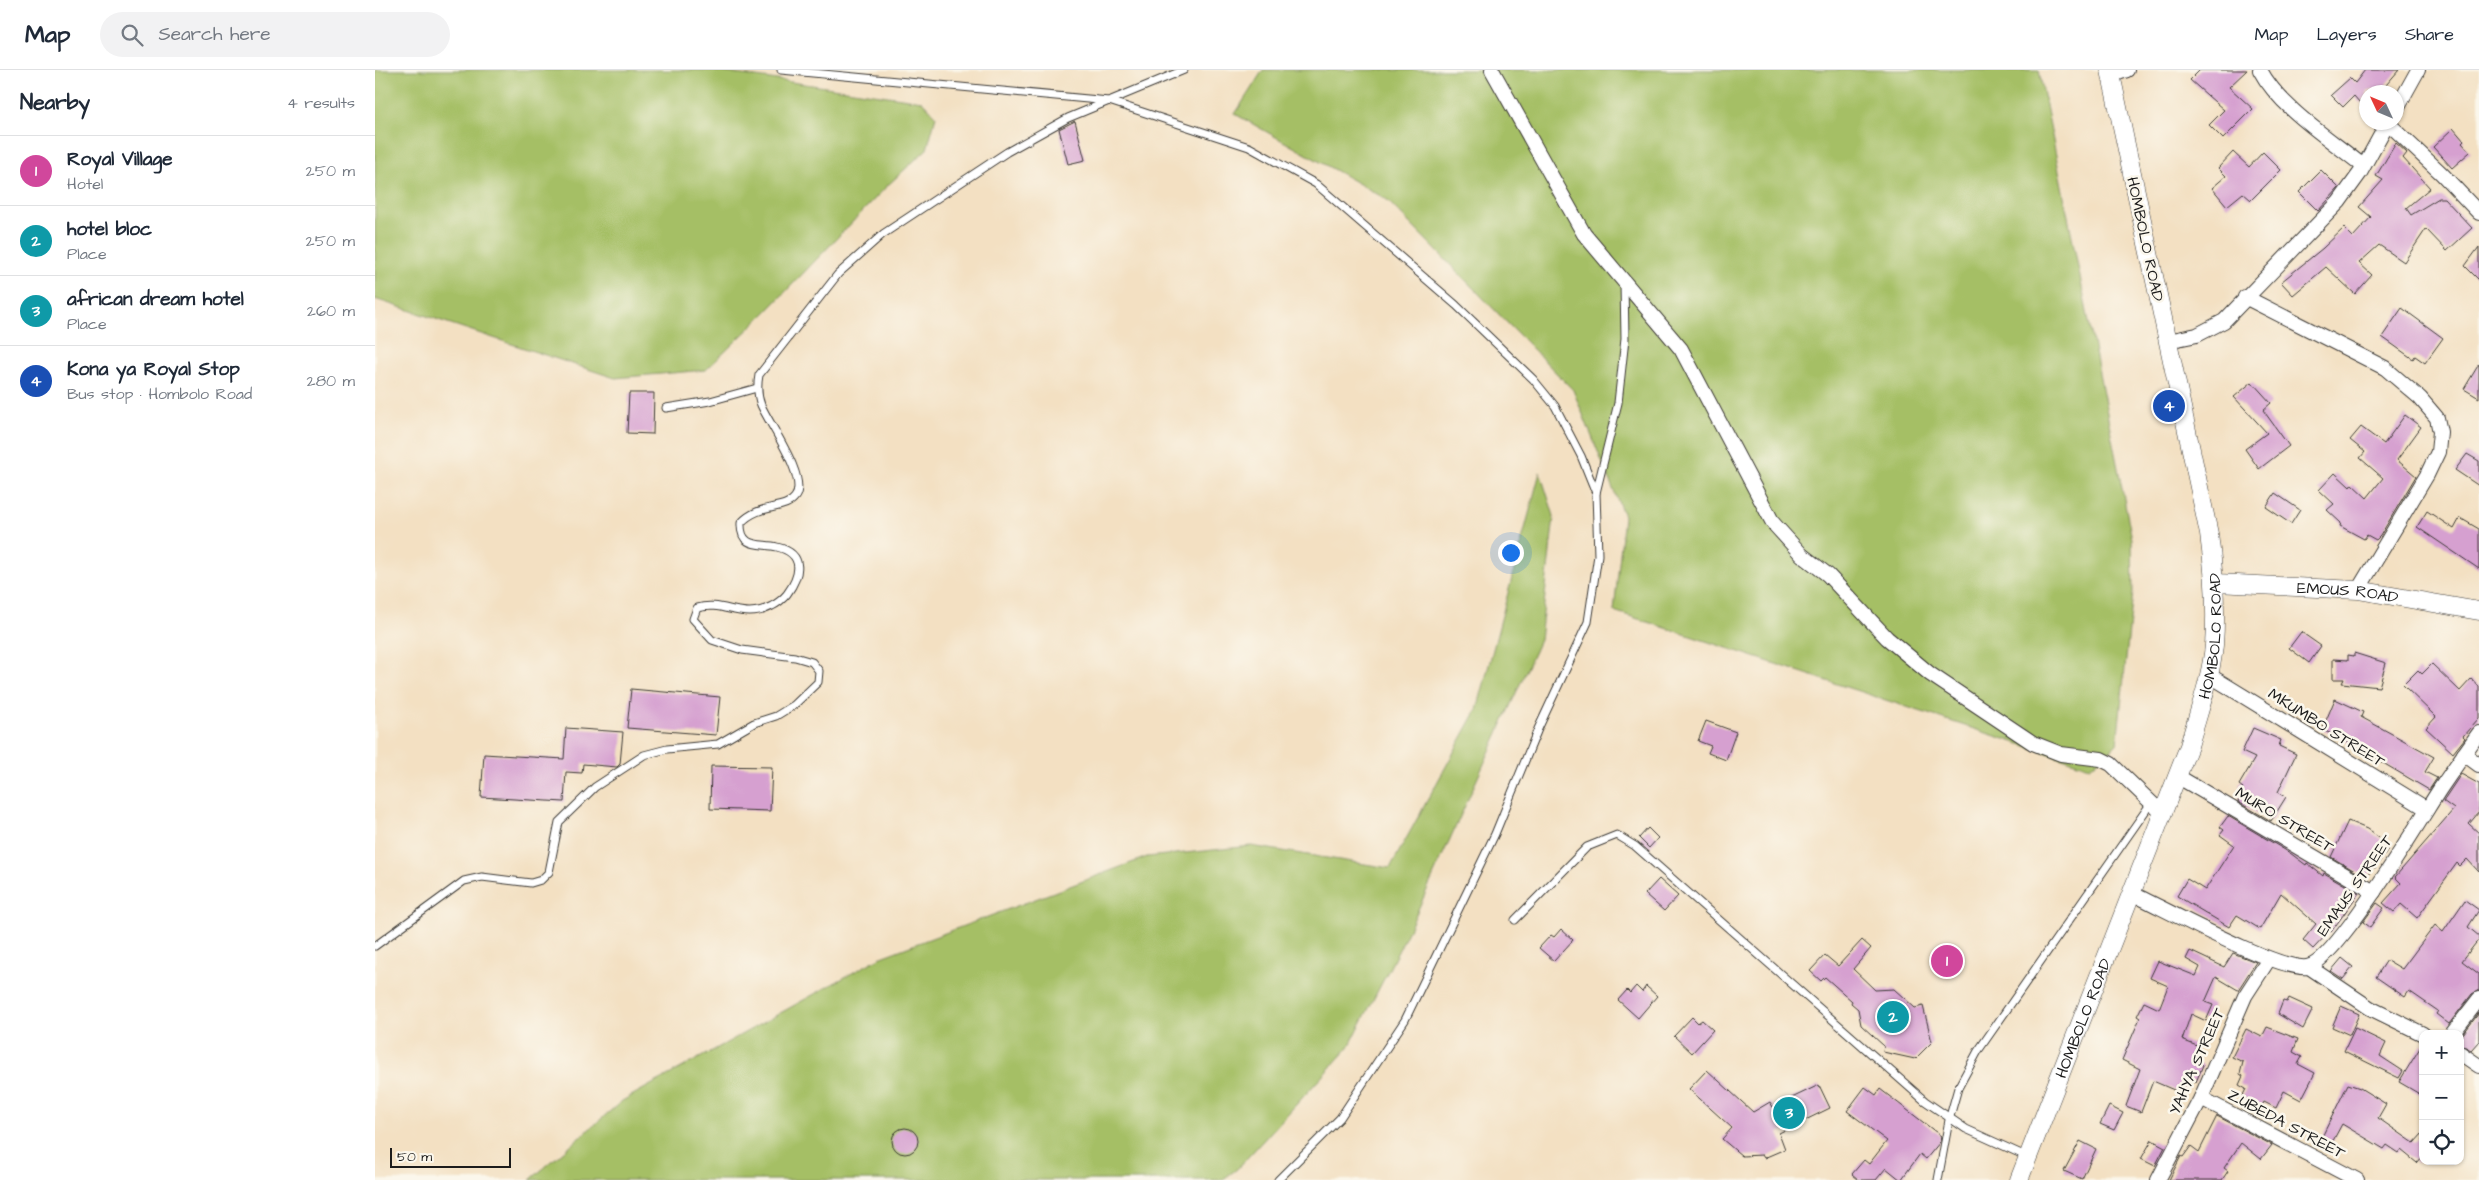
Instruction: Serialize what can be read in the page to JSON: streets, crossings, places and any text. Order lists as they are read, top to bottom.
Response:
{
  "streets": {
    "street": [
      "HOMBOLO ROAD",
      "EMOUS ROAD",
      "MKUMBO STREET",
      "MURO STREET",
      "EMAUS STREET",
      "YAHYA STREET",
      "ZUBEDA STREET"
    ]
  },
  "crossings": [
    ["HOMBOLO ROAD", "EMOUS ROAD"],
    ["HOMBOLO ROAD", "MKUMBO STREET"],
    ["HOMBOLO ROAD", "MURO STREET"],
    ["MKUMBO STREET", "EMAUS STREET"],
    ["MURO STREET", "EMAUS STREET"],
    ["YAHYA STREET", "ZUBEDA STREET"]
  ],
  "scale_bar": "50 m",
  "north": "top left",
  "page": {
    "header": "Map",
    "search": "Search here",
    "nav": ["Map", "Layers", "Share"],
    "heading": ["Nearby", "4 results"],
    "list": [
      {
        "mark": "1",
        "name": "Royal Village",
        "note": "Hotel",
        "value": "250 m"
      },
      {
        "mark": "2",
        "name": "hotel bloc",
        "note": "Place",
        "value": "250 m"
      },
      {
        "mark": "3",
        "name": "african dream hotel",
        "note": "Place",
        "value": "260 m"
      },
      {
        "mark": "4",
        "name": "Kona ya Royal Stop",
        "note": "Bus stop · Hombolo Road",
        "value": "280 m"
      }
    ],
    "pins": [
      "4",
      "1",
      "2",
      "3"
    ],
    "map_buttons": ["+", "−"],
    "scale": "50 m"
  }
}
